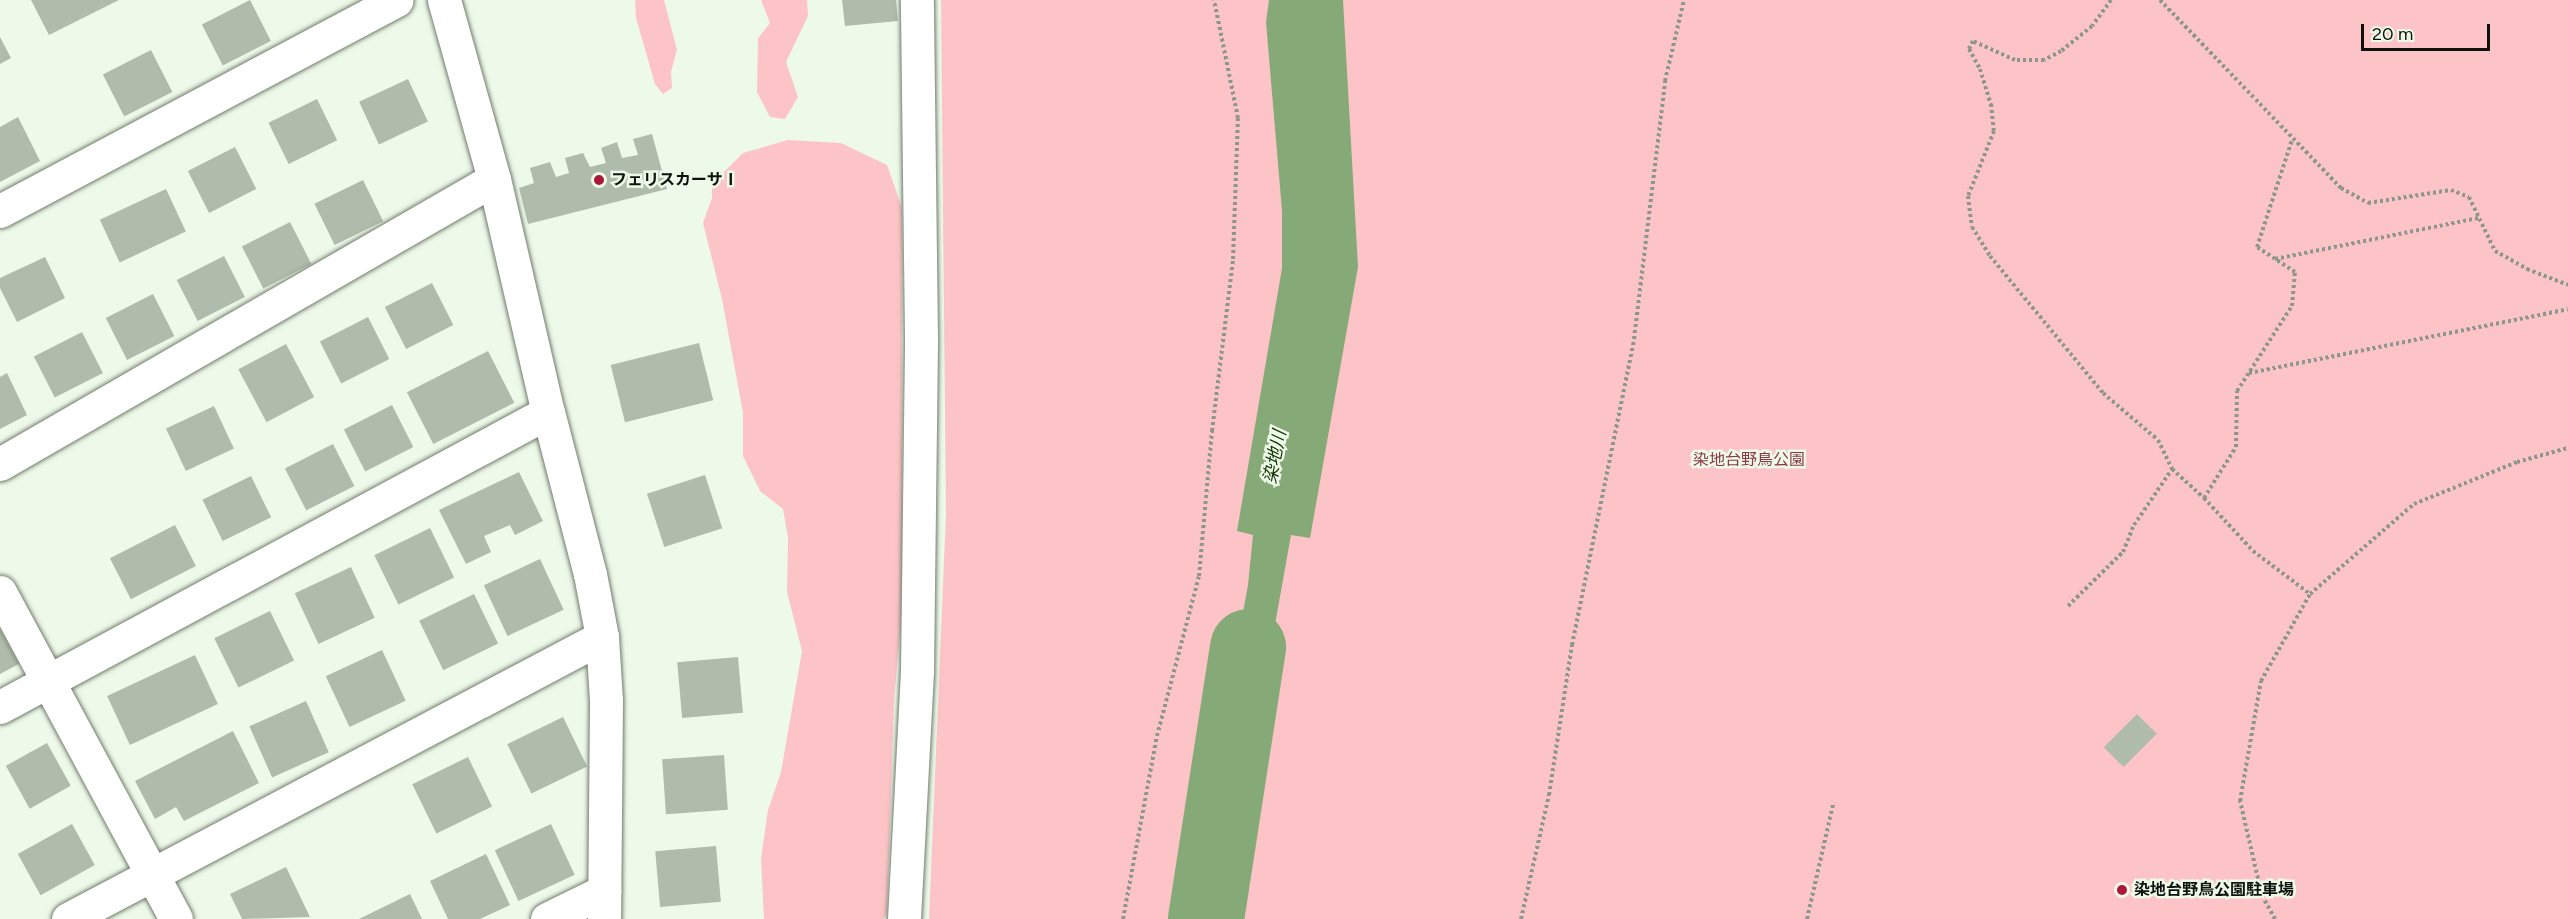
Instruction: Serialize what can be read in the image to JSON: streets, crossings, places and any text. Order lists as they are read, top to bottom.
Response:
{
  "water": ["染地川"],
  "parks": ["染地台野鳥公園"],
  "places": ["フェリスカーサⅠ", "染地台野鳥公園駐車場"],
  "scale_bar": "20 m"
}
